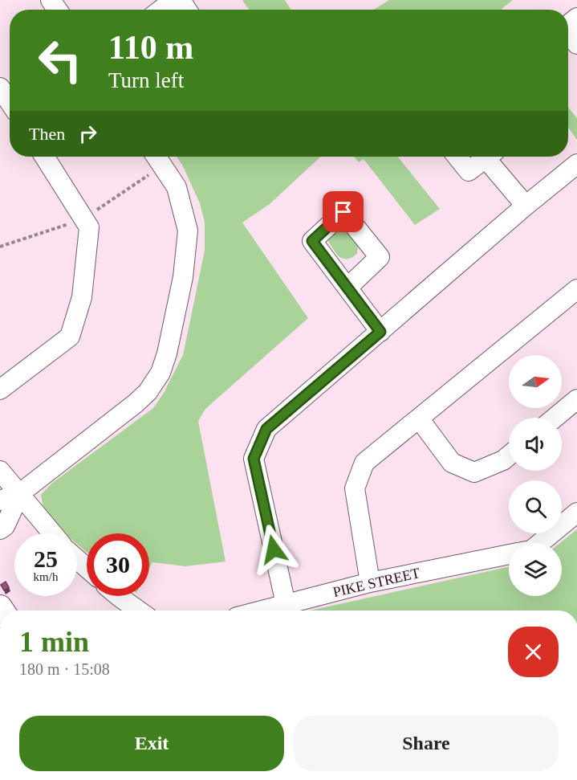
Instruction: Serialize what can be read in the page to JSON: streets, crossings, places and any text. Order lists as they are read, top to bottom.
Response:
{
  "streets": {
    "street": ["PIKE STREET"]
  },
  "north": "right",
  "page": {
    "turn": ["110 m", "Turn left"],
    "then": "Then",
    "speed": "25 km/h",
    "limit": "30",
    "heading": ["1 min", "180 m · 15:08"],
    "buttons": ["Exit", "Share"]
  }
}
